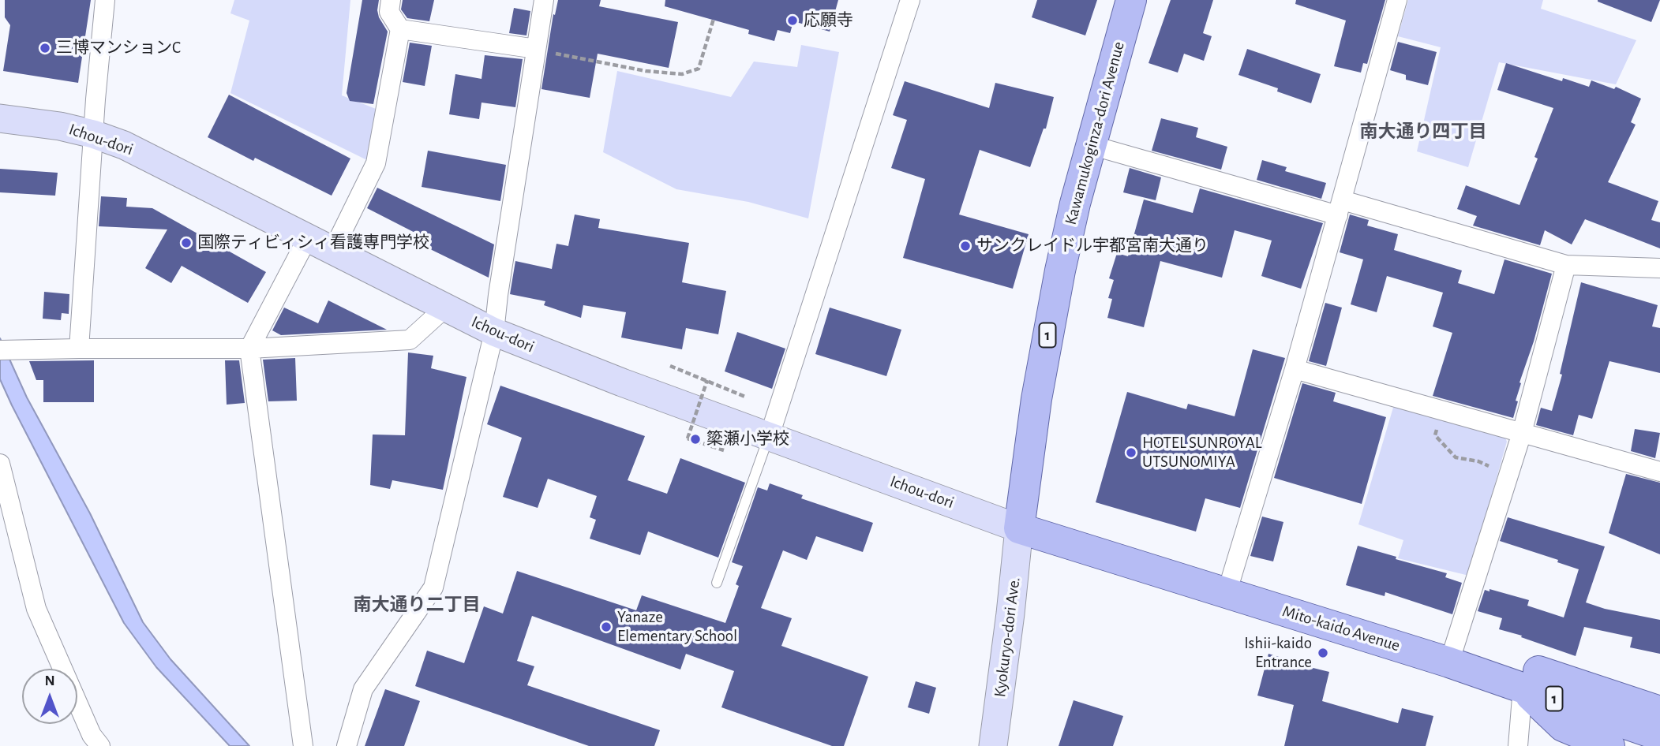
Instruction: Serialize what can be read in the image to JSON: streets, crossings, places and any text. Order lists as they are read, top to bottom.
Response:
{
  "streets": {
    "main road": ["Kawamukoginza-dori Avenue", "1", "Mito-kaido Avenue"],
    "street": ["Ichou-dori", "Kyokuryo-dori Ave."]
  },
  "crossings": [
    ["Kawamukoginza-dori Avenue", "Ichou-dori"],
    ["Kawamukoginza-dori Avenue", "Mito-kaido Avenue"],
    ["Kawamukoginza-dori Avenue", "Kyokuryo-dori Ave."],
    ["Ichou-dori", "Mito-kaido Avenue"],
    ["Ichou-dori", "Kyokuryo-dori Ave."],
    ["Mito-kaido Avenue", "Kyokuryo-dori Ave."]
  ],
  "districts": ["南大通り四丁目", "南大通り二丁目"],
  "places": [
    "応願寺",
    "三博マンションC",
    "国際ティビィシィ看護専門学校",
    "サンクレイドル宇都宮南大通り",
    "簗瀬小学校",
    "HOTEL SUNROYAL UTSUNOMIYA",
    "Yanaze Elementary School",
    "Ishii-kaido Entrance"
  ],
  "north": "top"
}
